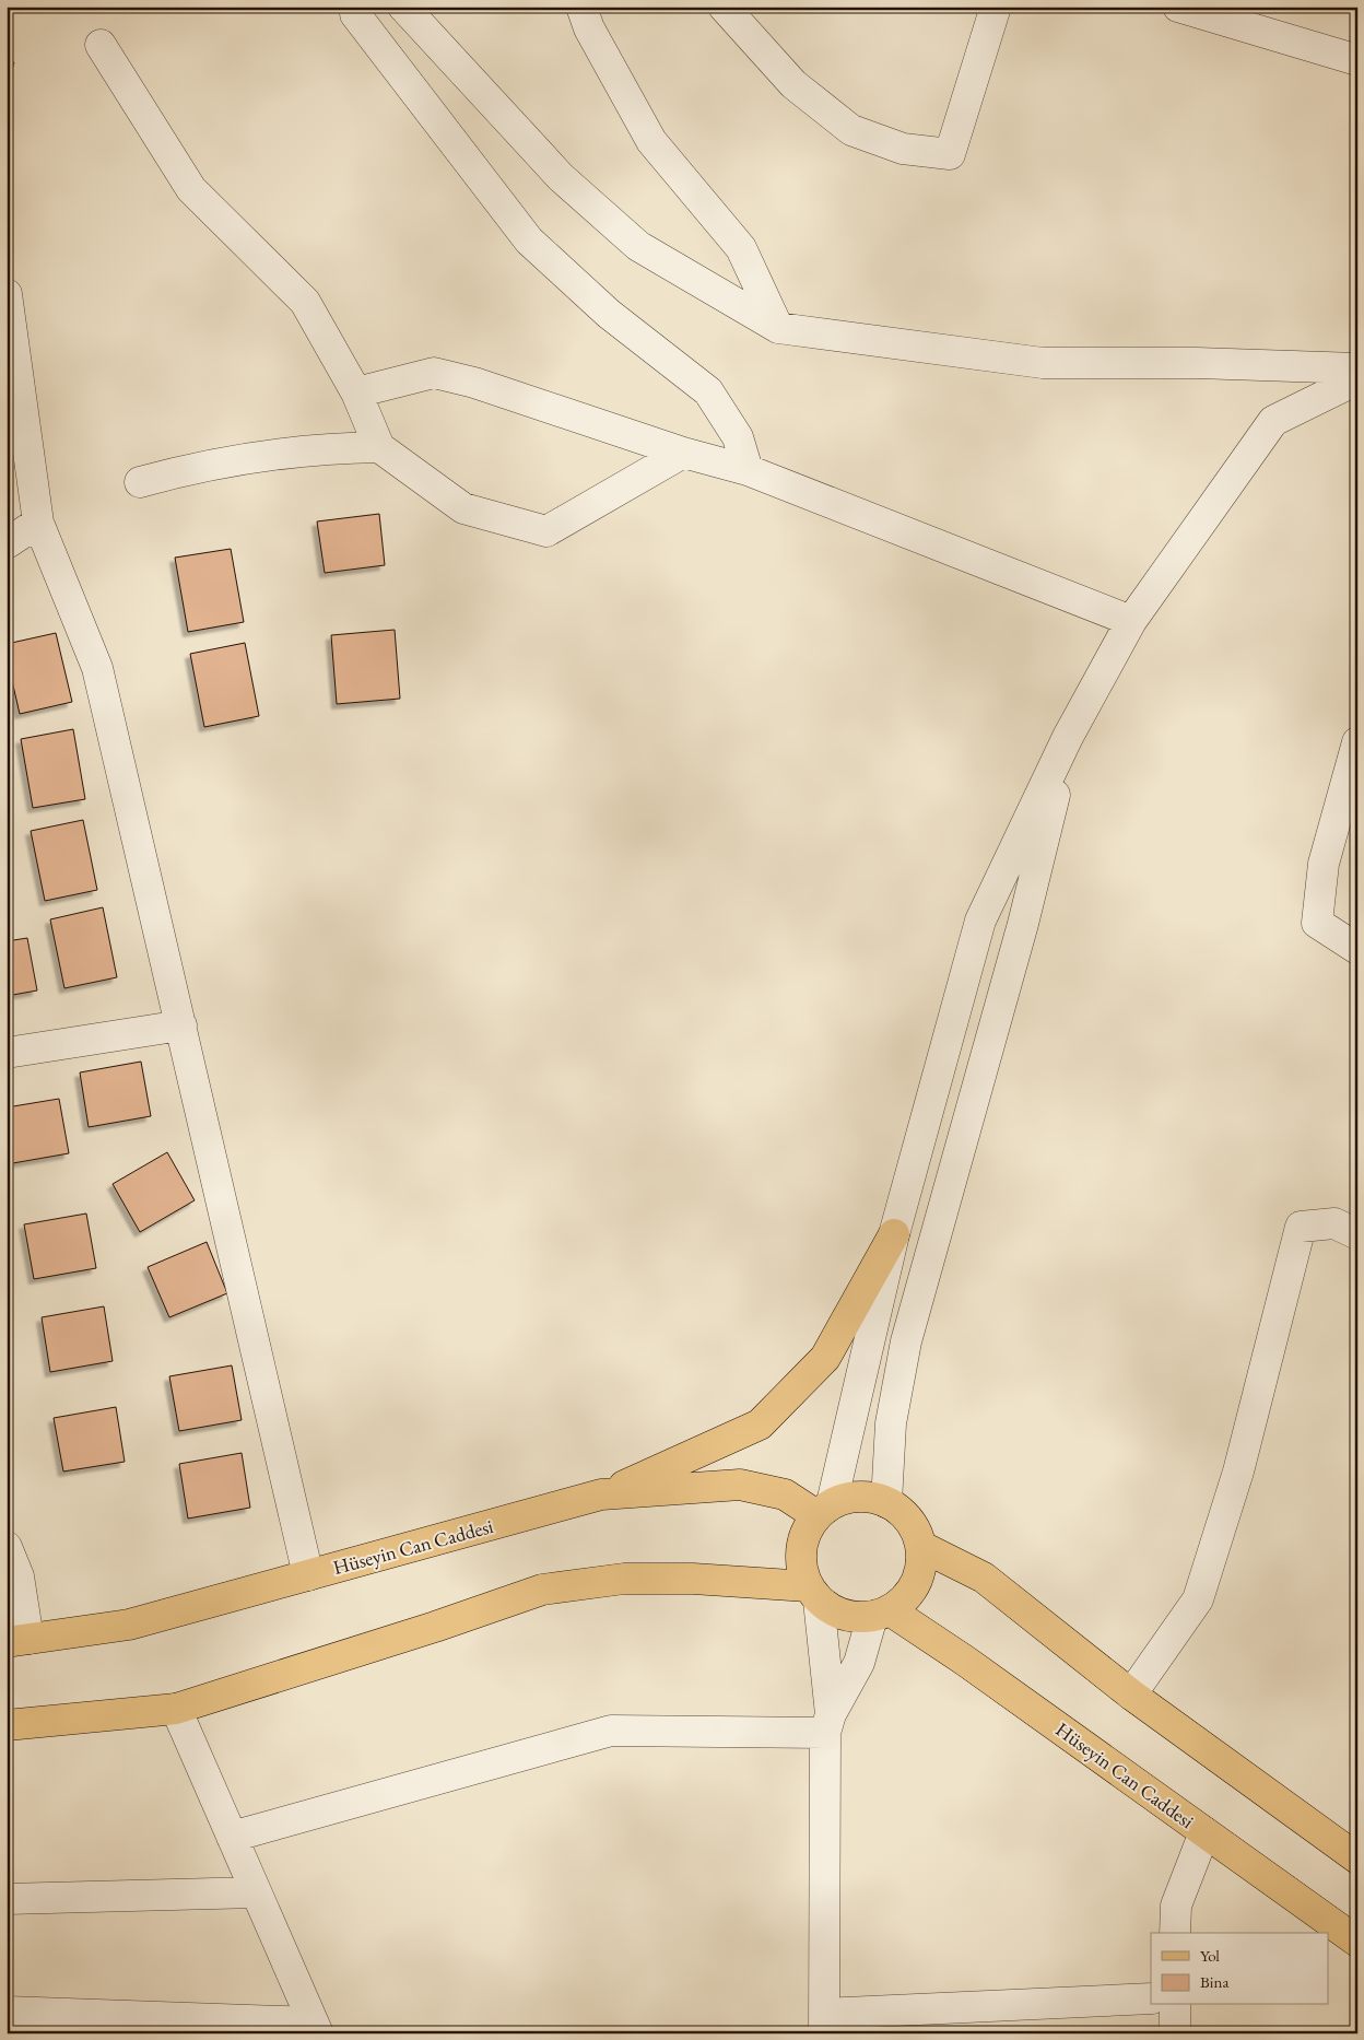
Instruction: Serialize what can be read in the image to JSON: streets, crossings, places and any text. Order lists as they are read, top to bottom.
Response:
{
  "streets": {
    "main road": ["Hüseyin Can Caddesi"]
  },
  "legend": ["Yol", "Bina"]
}
